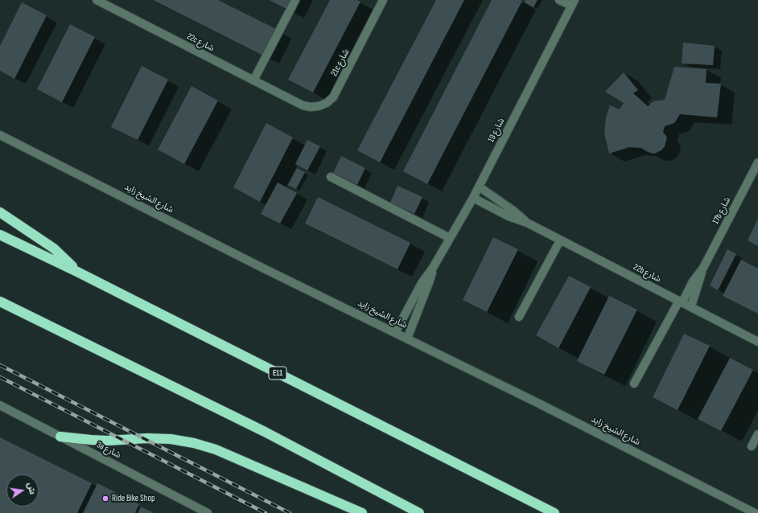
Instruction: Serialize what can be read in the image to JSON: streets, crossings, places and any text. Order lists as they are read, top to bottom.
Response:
{
  "streets": {
    "highway": ["E11"],
    "street": [
      "22c شارع",
      "21c شارع",
      "شارع 19",
      "شارع الشيخ زايد",
      "17b شارع",
      "22b شارع",
      "3a شارع"
    ]
  },
  "crossings": [
    ["22c شارع", "21c شارع"],
    ["شارع 19", "شارع الشيخ زايد"],
    ["شارع 19", "22b شارع"],
    ["17b شارع", "22b شارع"]
  ],
  "places": ["Ride Bike Shop"],
  "north": "right"
}
